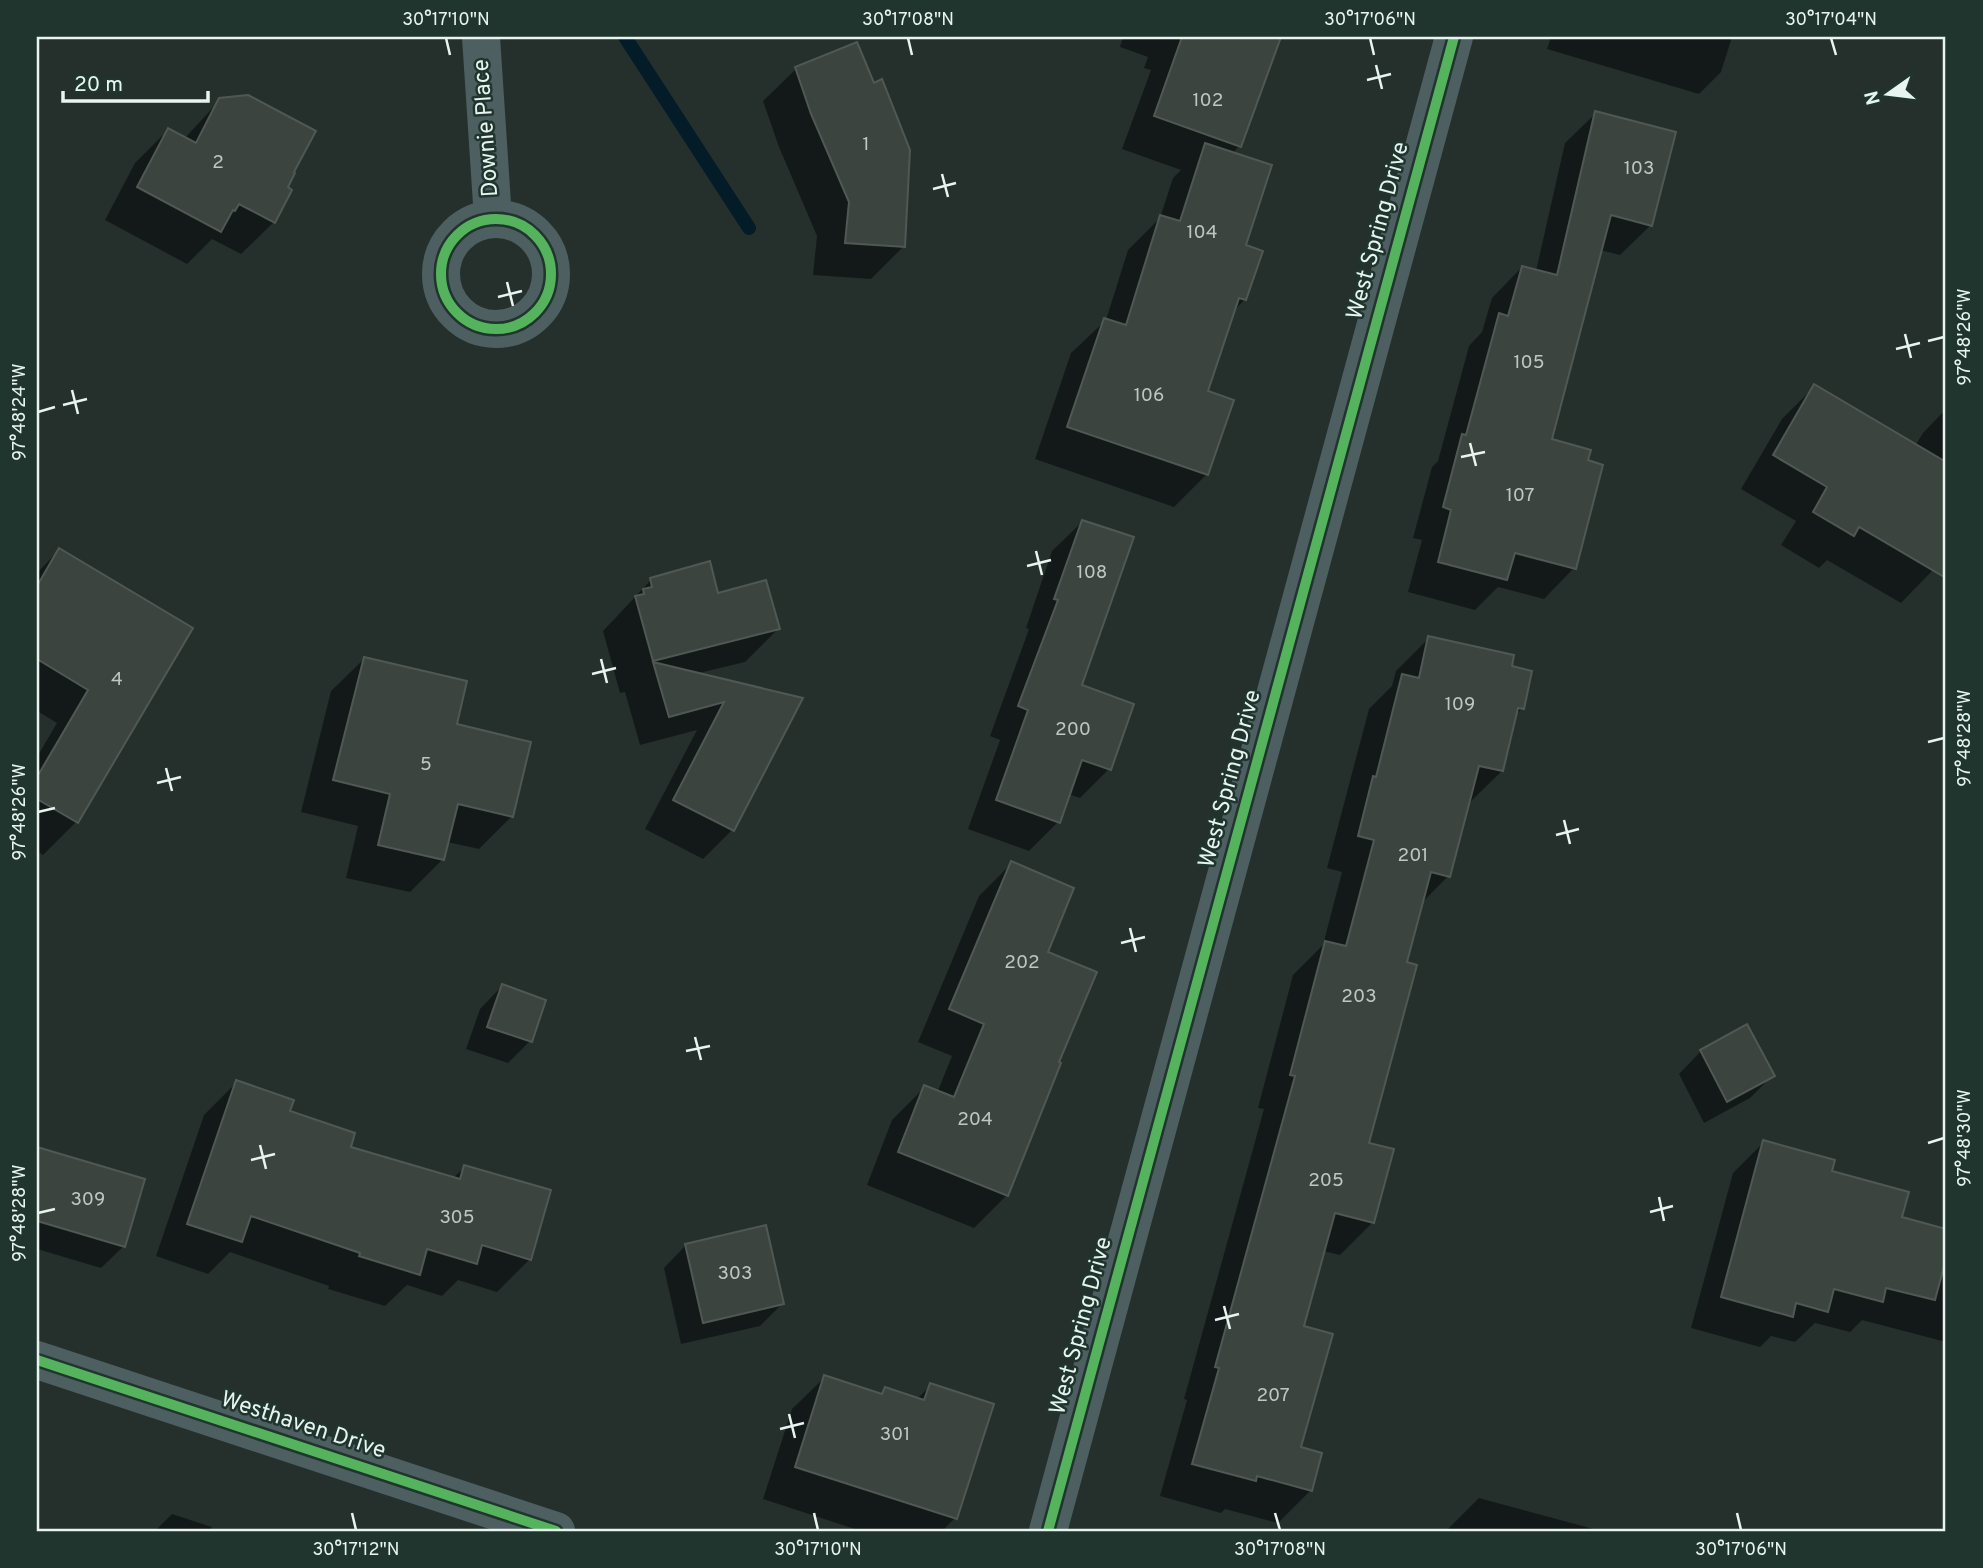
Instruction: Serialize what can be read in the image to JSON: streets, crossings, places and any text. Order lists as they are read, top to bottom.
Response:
{
  "streets": {
    "street": ["Downie Place", "West Spring Drive", "Westhaven Drive"]
  },
  "house_numbers": [
    "102",
    "1",
    "2",
    "103",
    "104",
    "105",
    "106",
    "107",
    "108",
    "4",
    "109",
    "200",
    "5",
    "201",
    "202",
    "203",
    "204",
    "205",
    "309",
    "305",
    "303",
    "207",
    "301"
  ],
  "scale_bar": "20 m",
  "north": "left",
  "coordinates": [
    "30°17'10\"N",
    "30°17'08\"N",
    "30°17'06\"N",
    "30°17'04\"N",
    "97°48'26\"W",
    "97°48'24\"W",
    "97°48'28\"W",
    "97°48'30\"W",
    "30°17'12\"N"
  ]
}
